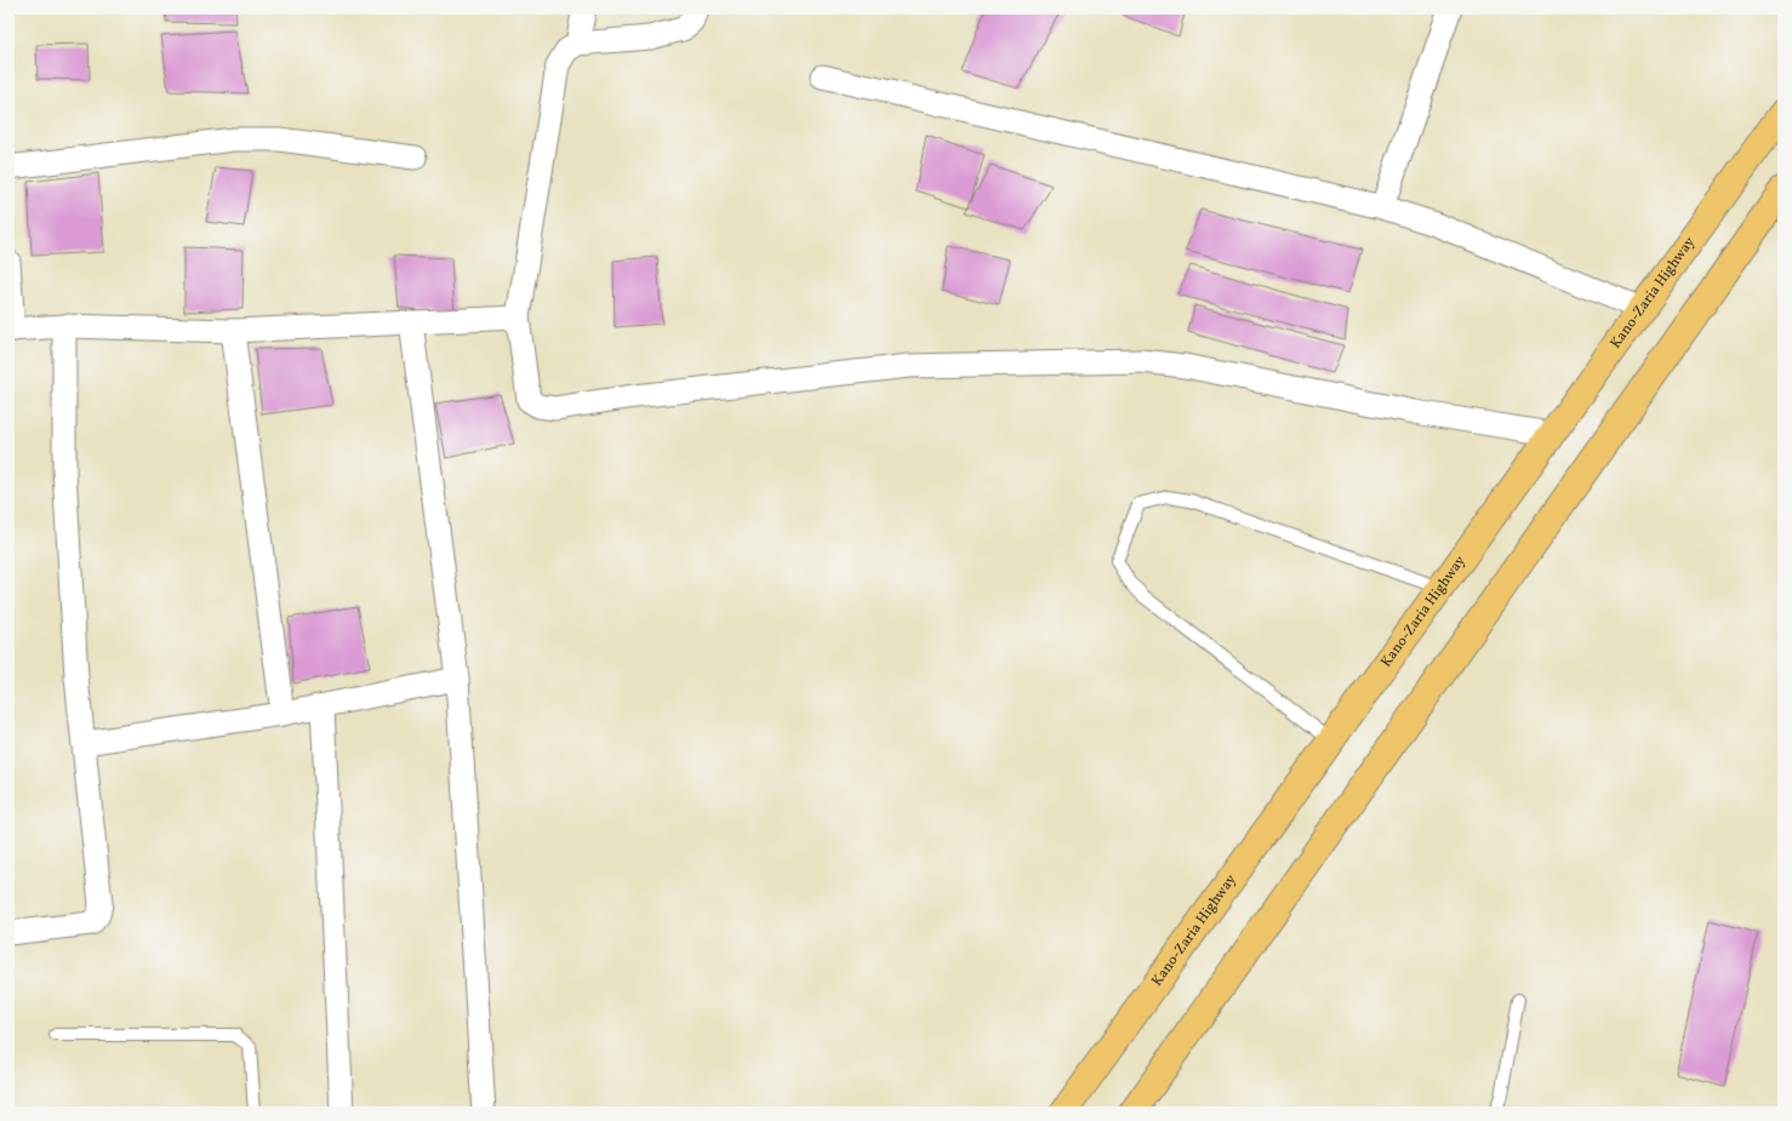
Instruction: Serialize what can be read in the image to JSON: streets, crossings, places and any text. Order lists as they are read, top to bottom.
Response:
{
  "streets": {
    "highway": ["Kano-Zaria Highway"]
  }
}
